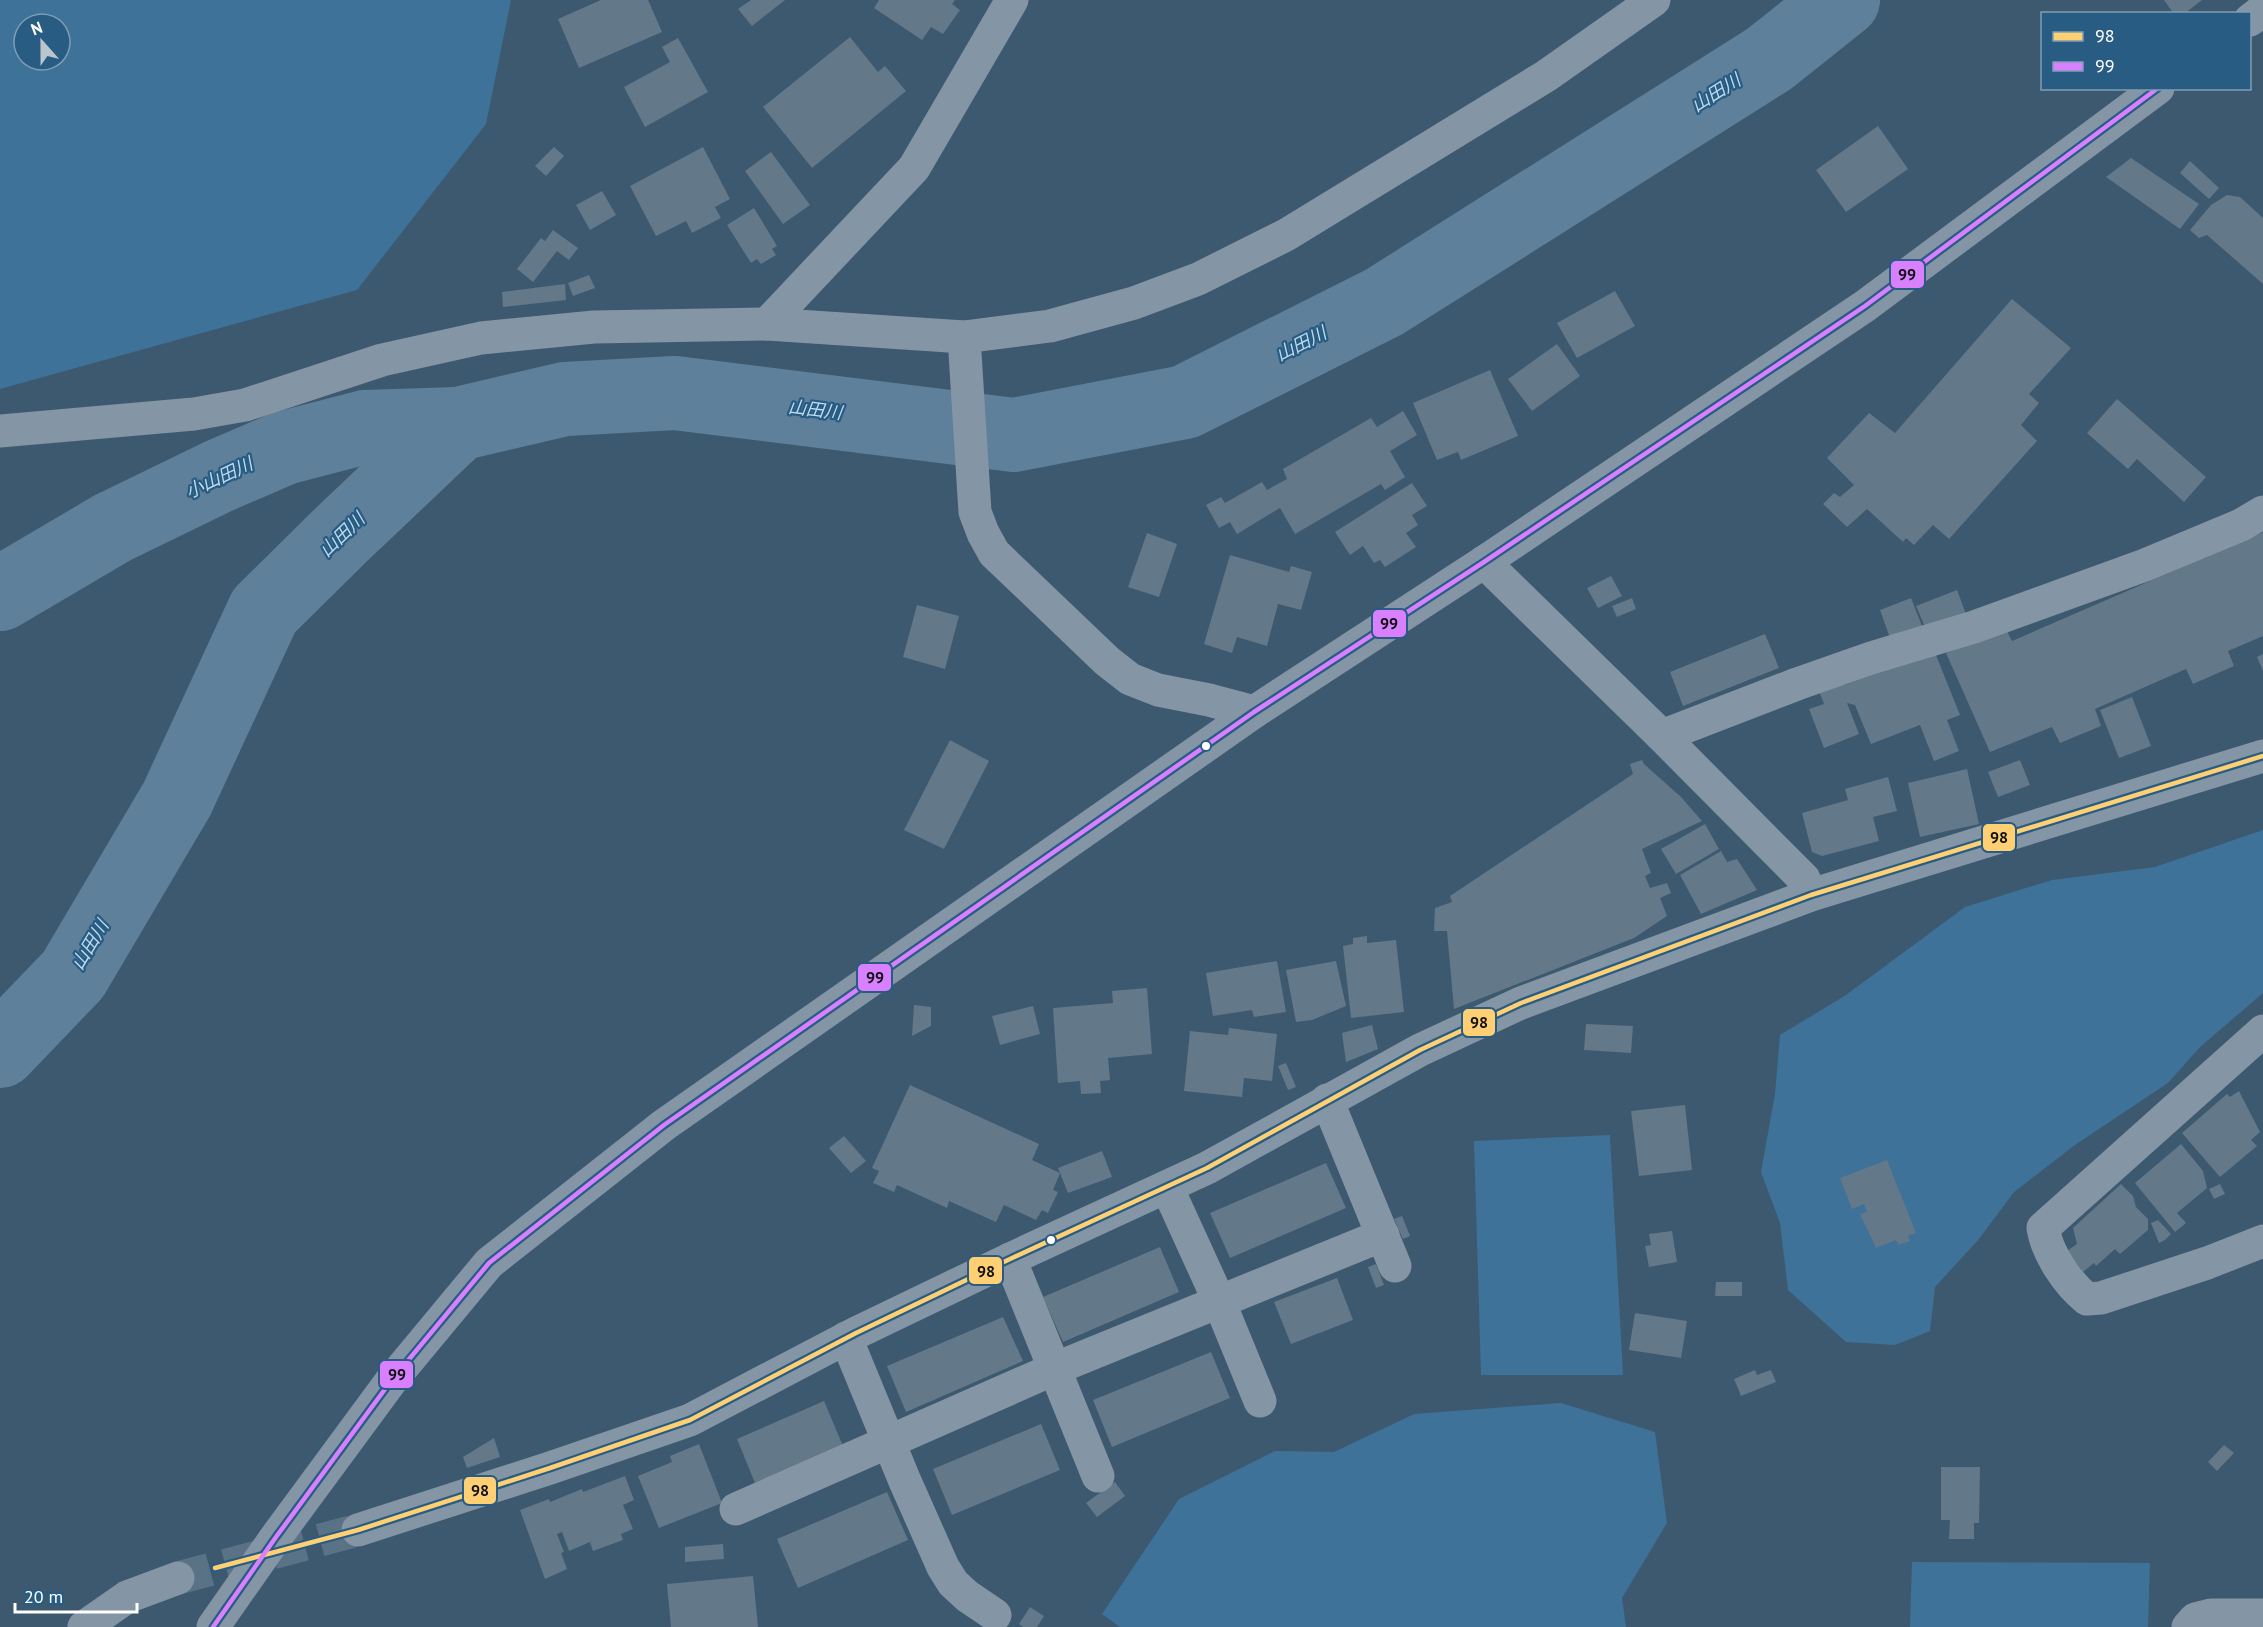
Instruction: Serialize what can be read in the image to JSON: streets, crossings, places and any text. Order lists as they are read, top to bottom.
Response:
{
  "water": ["山田川", "小山田川"],
  "lines": ["transit line 99", "transit line 98"],
  "legend": ["98", "99"],
  "scale_bar": "20 m",
  "north": "top"
}
